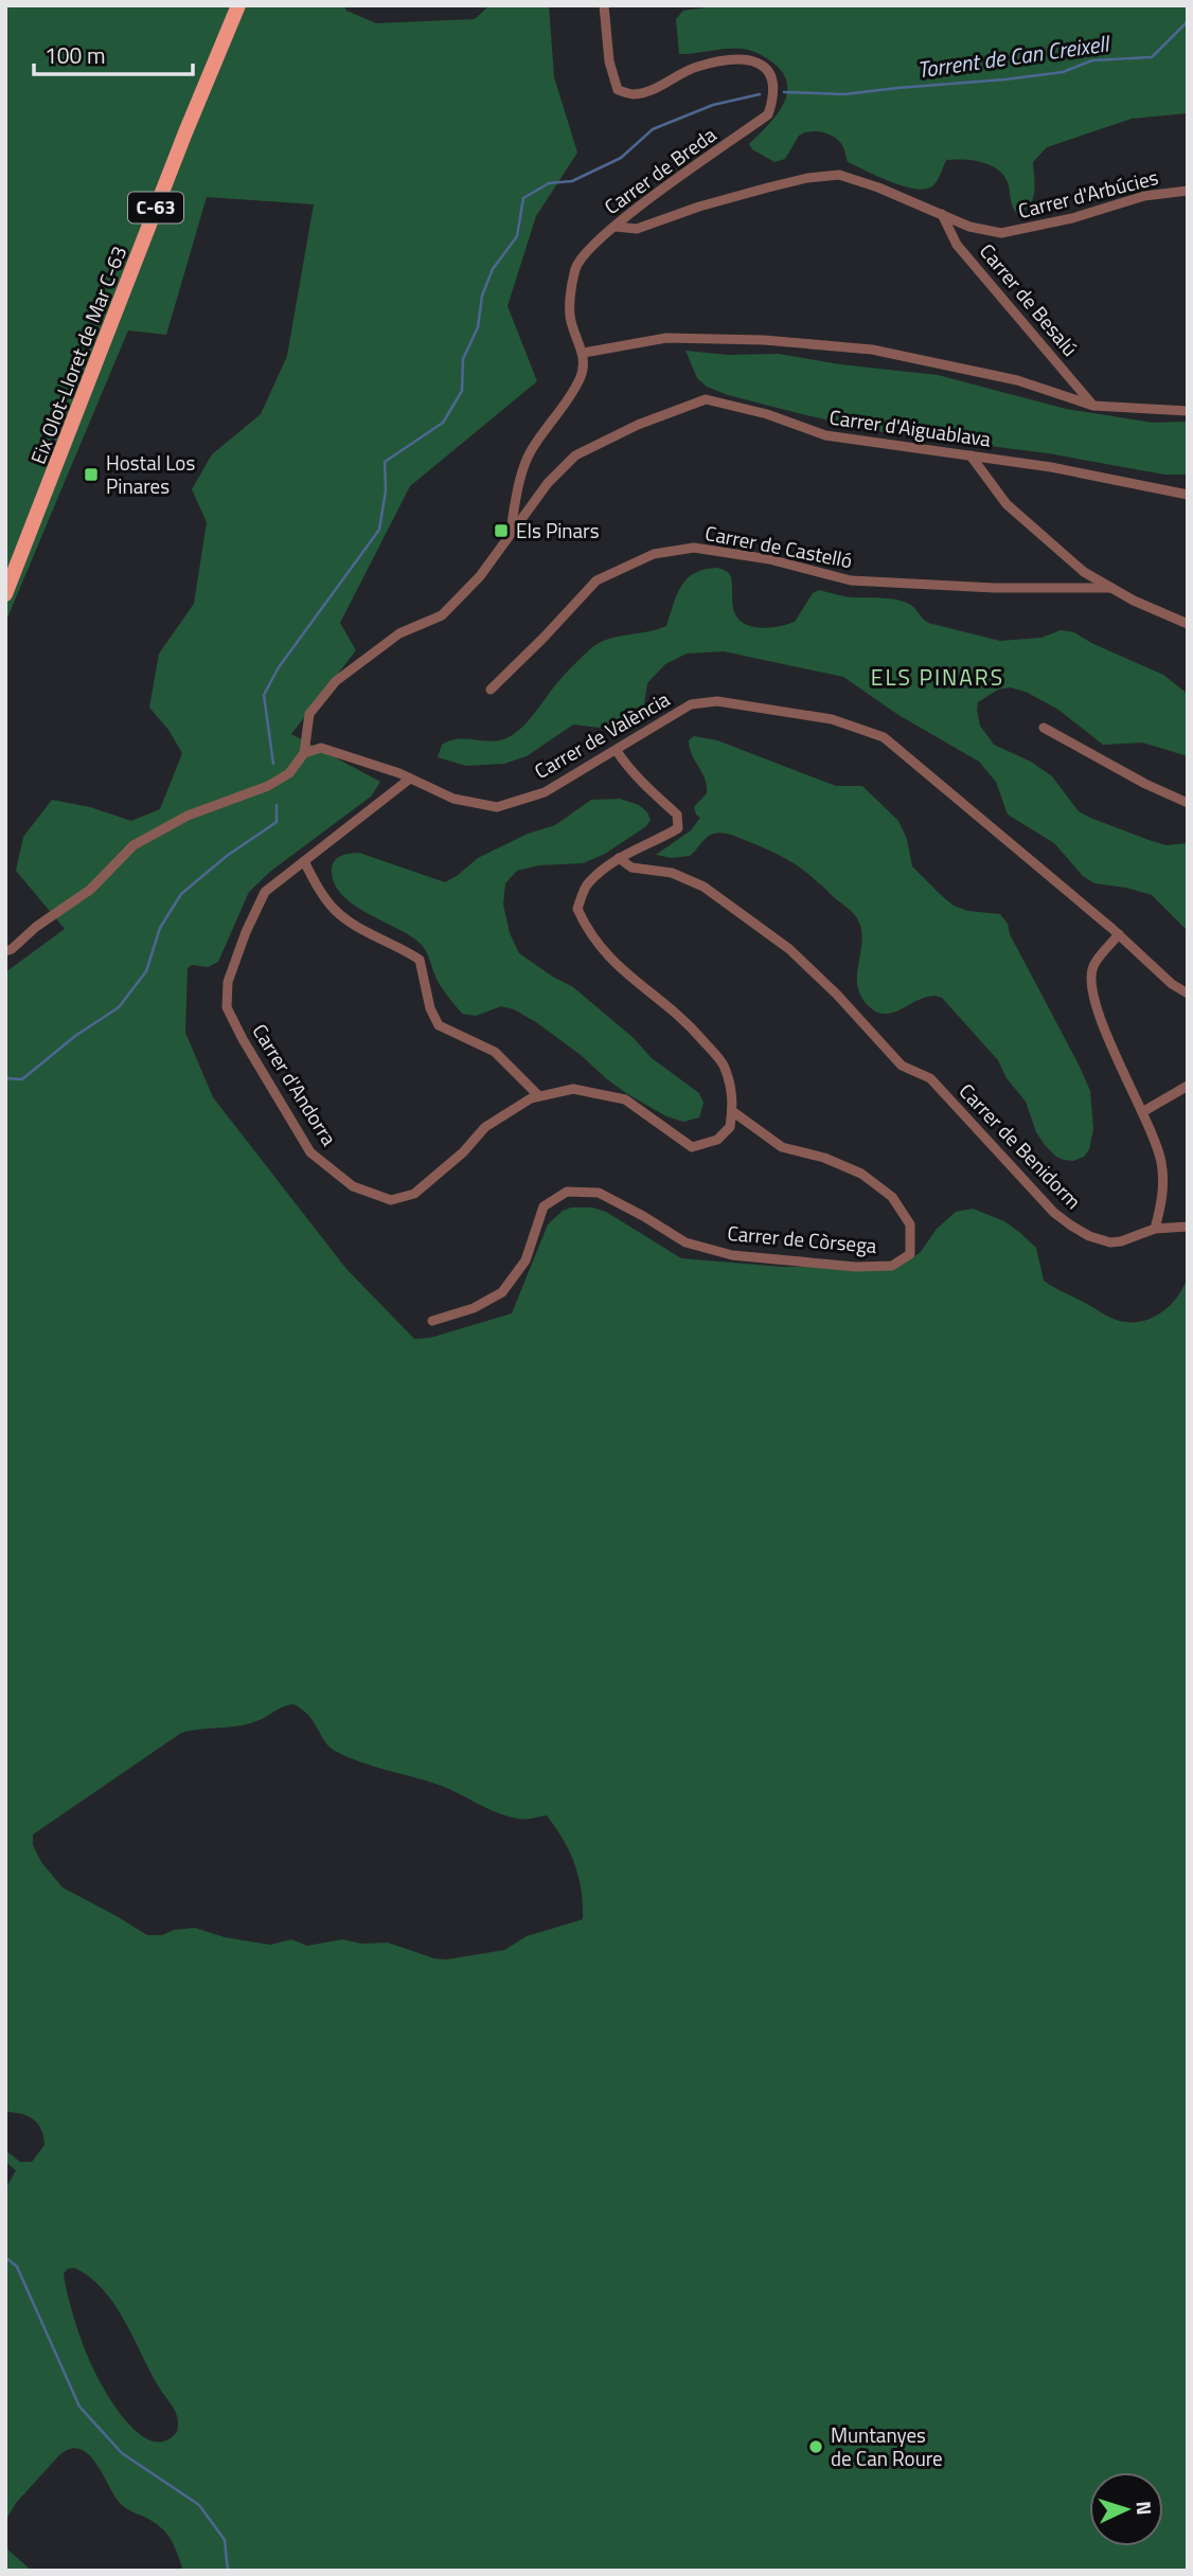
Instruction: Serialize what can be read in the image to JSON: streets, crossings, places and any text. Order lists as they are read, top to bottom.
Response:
{
  "streets": {
    "main road": ["C-63", "Eix Olot-Lloret de Mar C-63"],
    "street": [
      "Carrer de Breda",
      "Carrer d'Arbúcies",
      "Carrer de Besalú",
      "Carrer d'Aiguablava",
      "Carrer de Castelló",
      "Carrer de València",
      "Carrer d'Andorra",
      "Carrer de Benidorm",
      "Carrer de Còrsega"
    ]
  },
  "crossings": [
    ["Carrer de Breda", "Carrer d'Arbúcies"],
    ["Carrer d'Arbúcies", "Carrer de Besalú"],
    ["Carrer d'Aiguablava", "Carrer de València"],
    ["Carrer de València", "Carrer d'Andorra"],
    ["Carrer d'Andorra", "Carrer de Còrsega"]
  ],
  "districts": ["ELS PINARS"],
  "water": ["Torrent de Can Creixell"],
  "places": {
    "transit": ["Hostal Los Pinares", "Els Pinars"],
    "other": ["Muntanyes de Can Roure"]
  },
  "scale_bar": "100 m",
  "north": "right"
}
